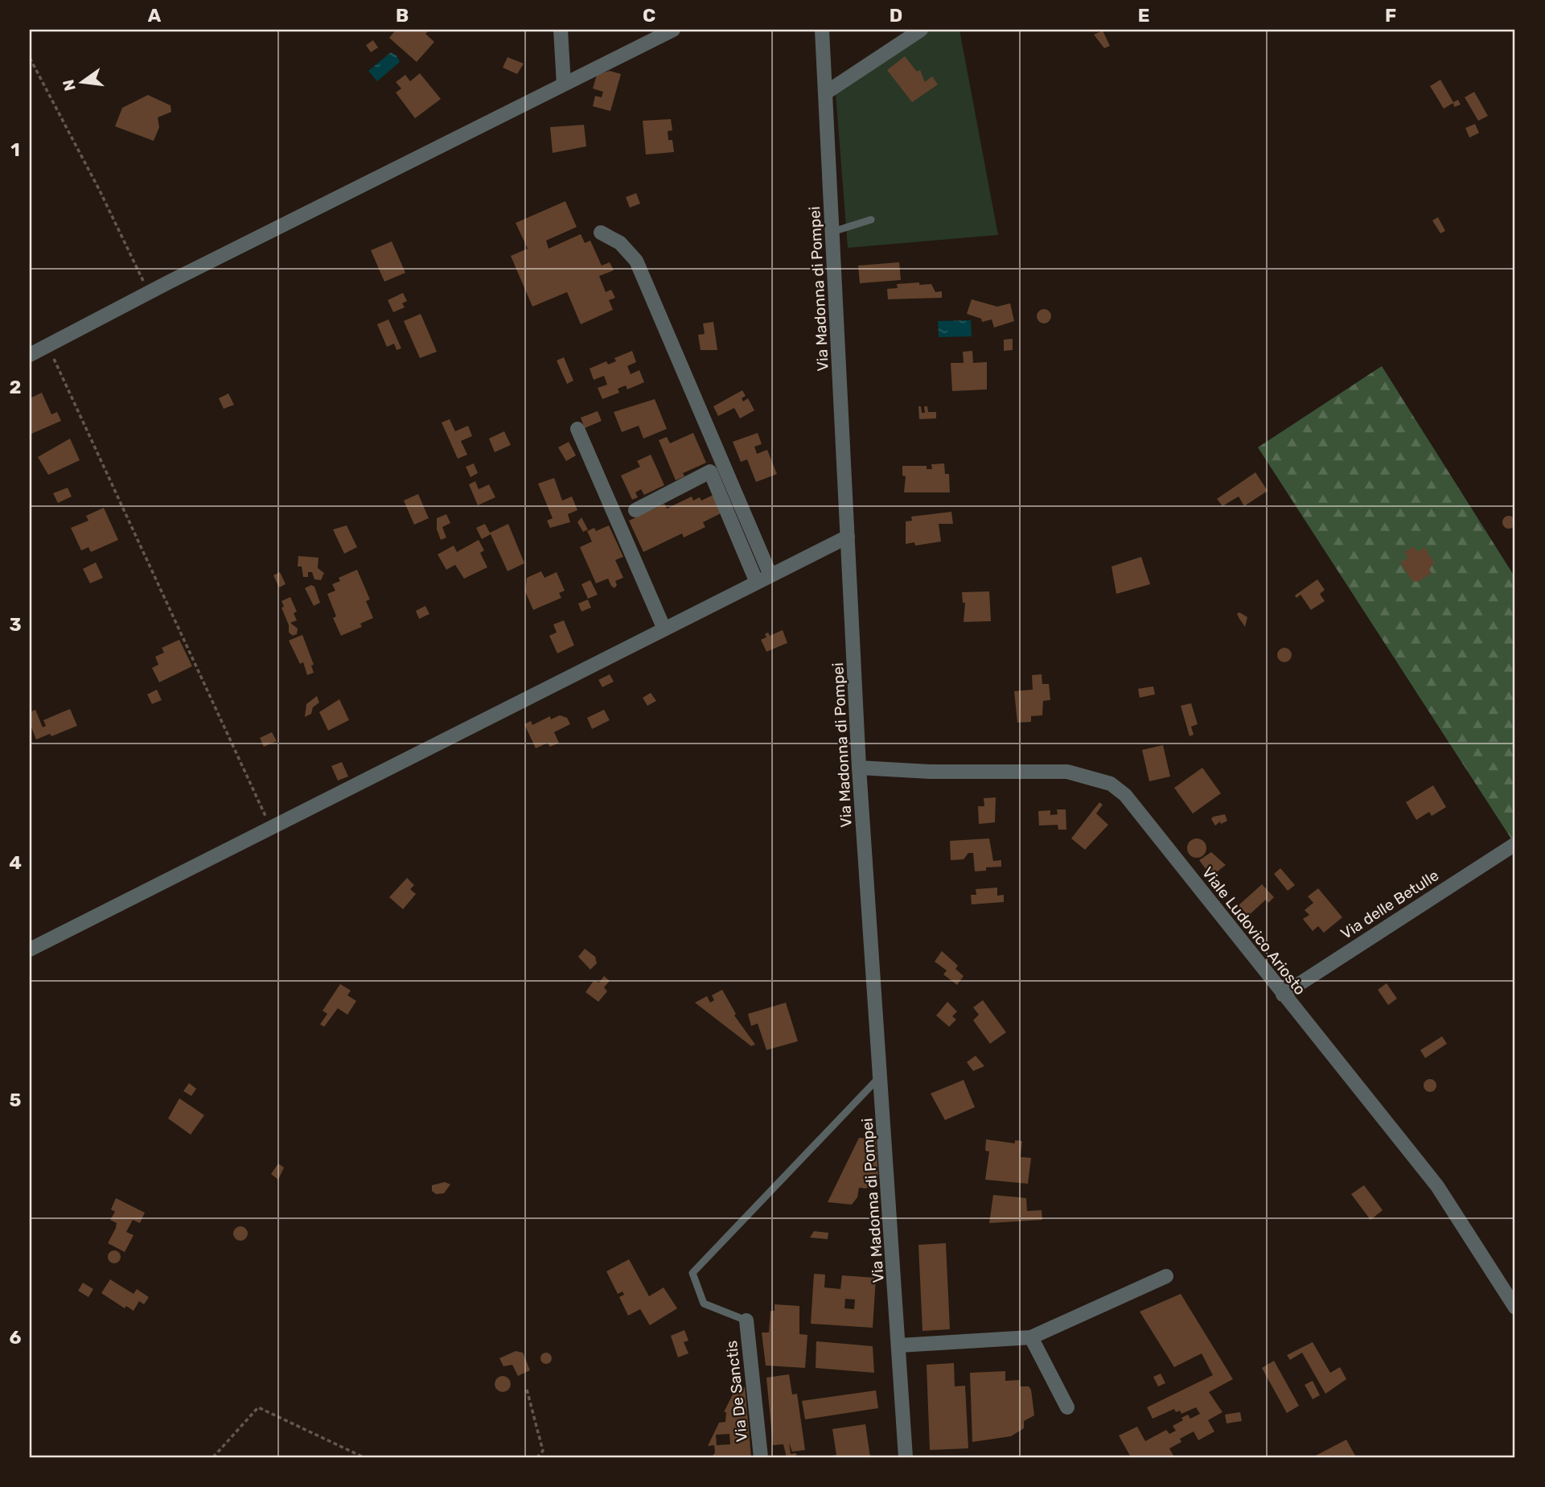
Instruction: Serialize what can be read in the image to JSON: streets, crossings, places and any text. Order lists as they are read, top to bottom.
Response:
{
  "streets": {
    "street": [
      "Via Madonna di Pompei",
      "Via delle Betulle",
      "Viale Ludovico Ariosto",
      "Via De Sanctis"
    ]
  },
  "crossings": [
    ["Via Madonna di Pompei", "Viale Ludovico Ariosto"],
    ["Via delle Betulle", "Viale Ludovico Ariosto"]
  ],
  "north": "left",
  "grid": {
    "columns": [
      "A",
      "B",
      "C",
      "D",
      "E",
      "F"
    ],
    "rows": [
      "1",
      "2",
      "3",
      "4",
      "5",
      "6"
    ]
  }
}
